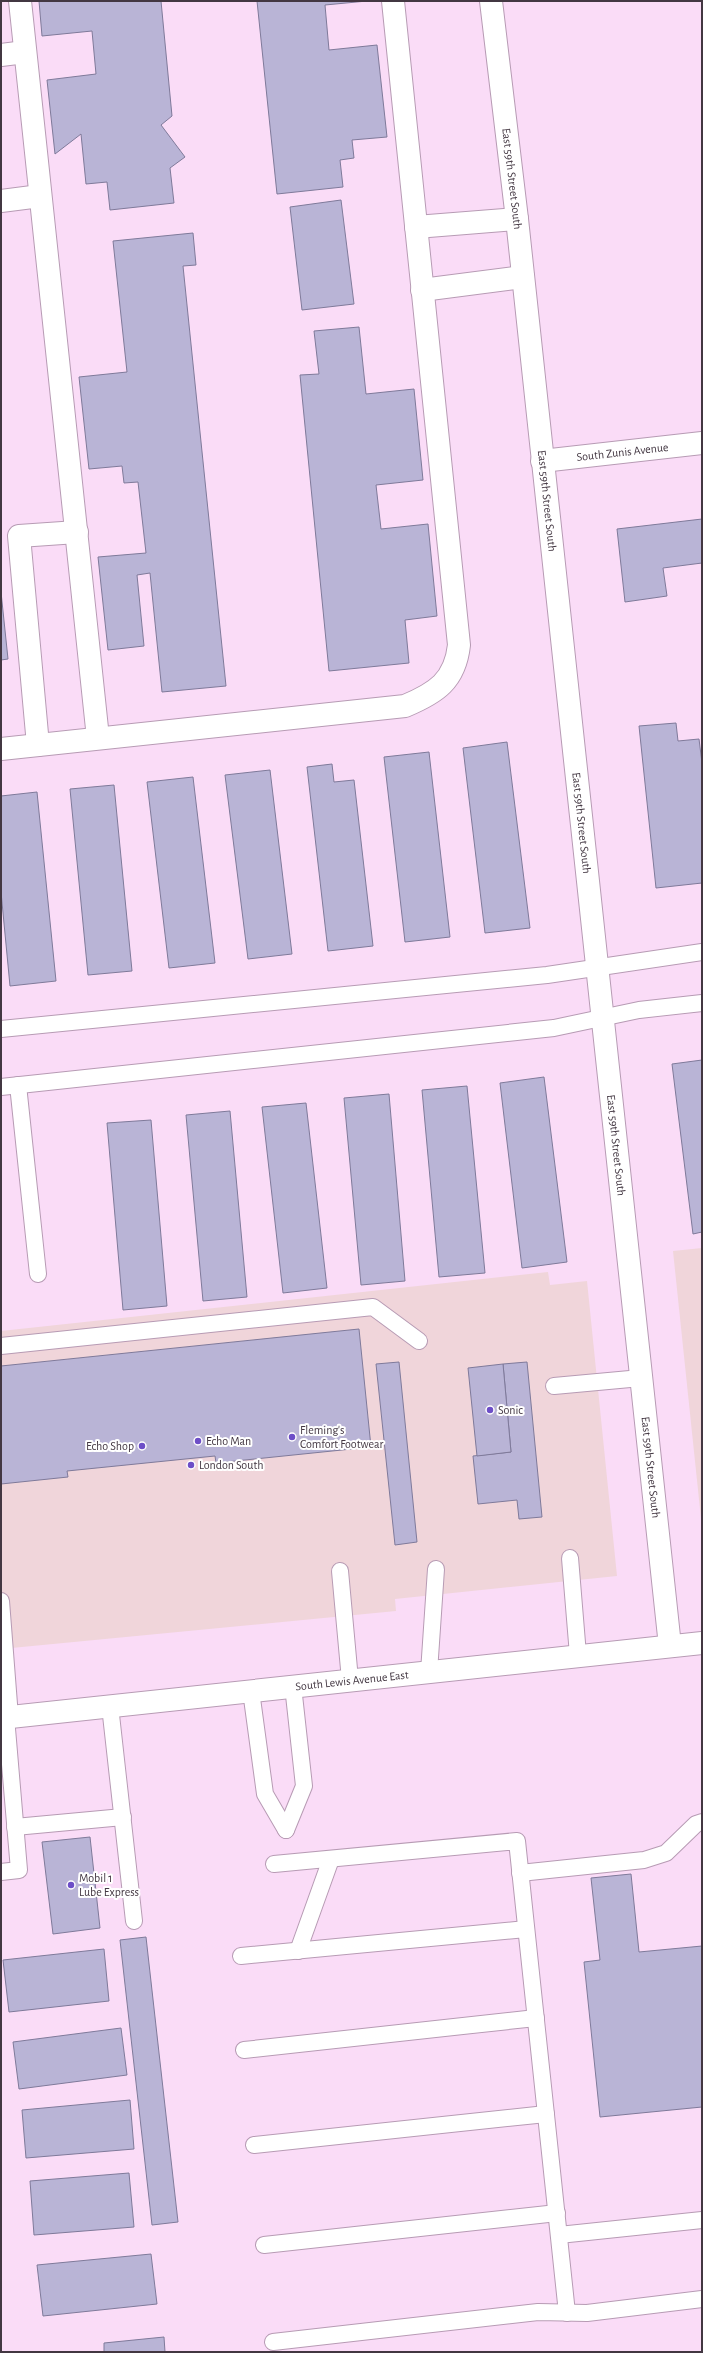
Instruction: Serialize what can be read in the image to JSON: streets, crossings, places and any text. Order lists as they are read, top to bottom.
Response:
{
  "streets": {
    "street": ["East 59th Street South", "South Zunis Avenue", "South Lewis Avenue East"]
  },
  "crossings": [
    ["East 59th Street South", "South Zunis Avenue"],
    ["East 59th Street South", "South Lewis Avenue East"]
  ],
  "places": [
    "Sonic",
    "Fleming's Comfort Footwear",
    "Echo Man",
    "Echo Shop",
    "London South",
    "Mobil 1 Lube Express"
  ]
}
